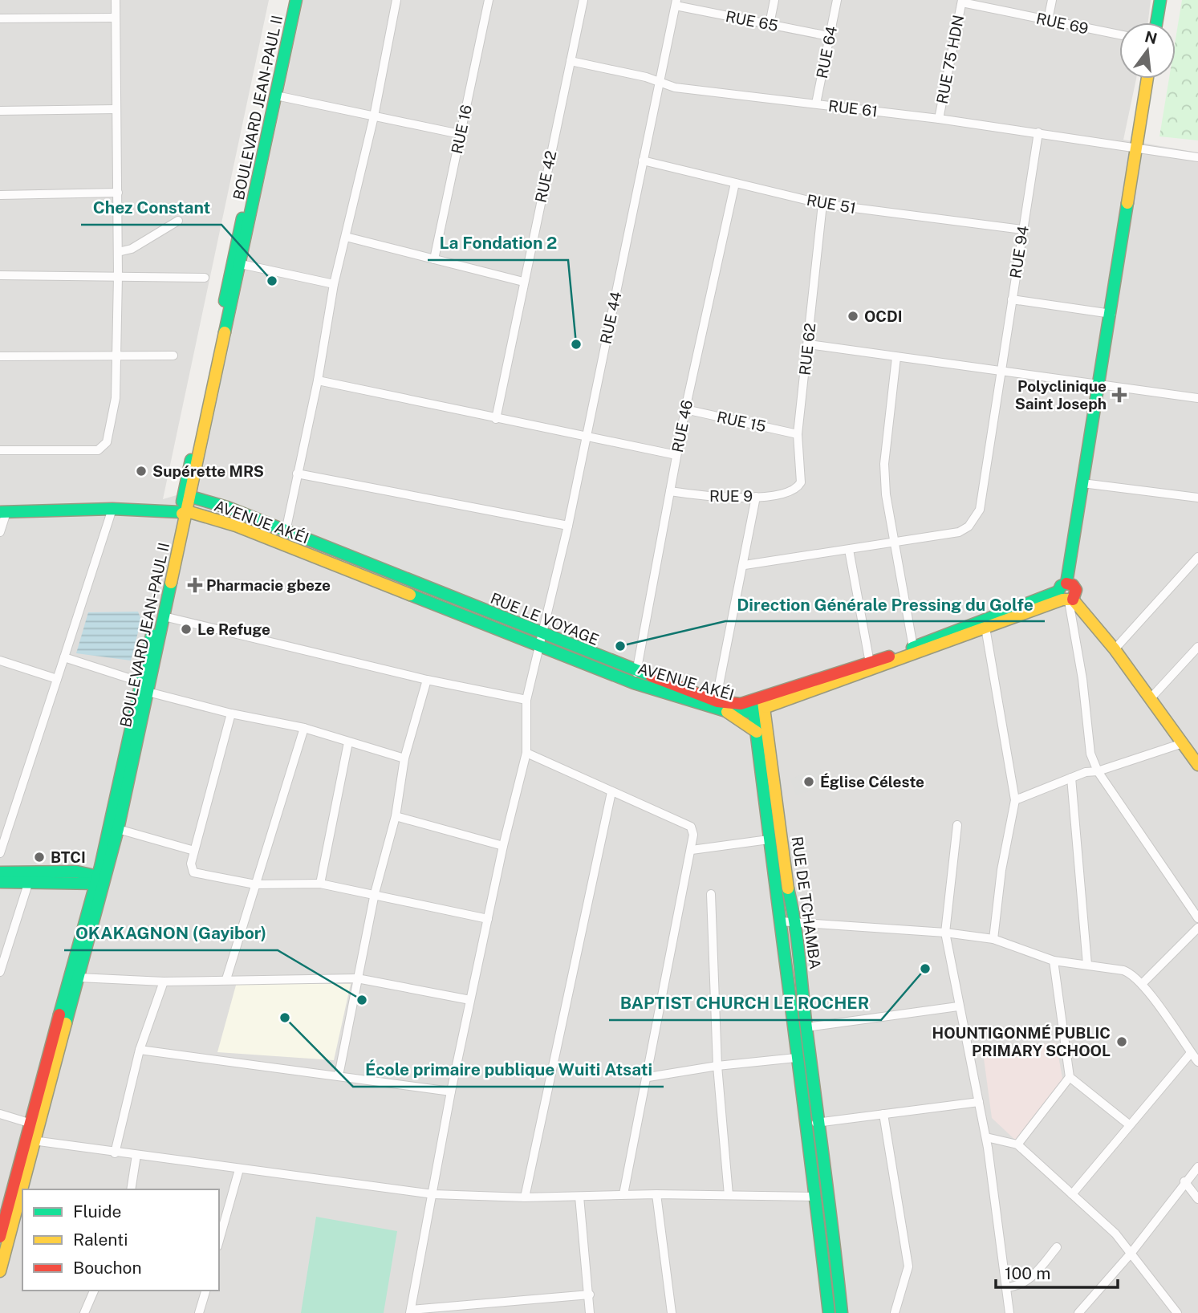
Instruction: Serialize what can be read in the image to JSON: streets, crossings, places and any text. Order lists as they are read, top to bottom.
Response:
{
  "streets": {
    "main road": [
      "BOULEVARD JEAN-PAUL II",
      "AVENUE AKÉI",
      "RUE LE VOYAGE",
      "RUE DE TCHAMBA"
    ],
    "street": [
      "RUE 65",
      "RUE 69",
      "RUE 64",
      "RUE 75 HDN",
      "RUE 61",
      "RUE 16",
      "RUE 42",
      "RUE 51",
      "RUE 94",
      "RUE 44",
      "RUE 62",
      "RUE 15",
      "RUE 46",
      "RUE 9"
    ]
  },
  "crossings": [
    ["RUE 65", "RUE 64"],
    ["RUE 65", "RUE 44"],
    ["RUE 69", "RUE 75 HDN"],
    ["RUE 64", "RUE 61"],
    ["RUE 75 HDN", "RUE 61"],
    ["BOULEVARD JEAN-PAUL II", "AVENUE AKÉI"],
    ["BOULEVARD JEAN-PAUL II", "RUE LE VOYAGE"],
    ["RUE 61", "RUE 42"],
    ["RUE 61", "RUE 94"],
    ["RUE 61", "RUE 44"],
    ["RUE 51", "RUE 94"],
    ["RUE 51", "RUE 44"],
    ["RUE 51", "RUE 62"],
    ["RUE 51", "RUE 46"],
    ["RUE 44", "AVENUE AKÉI"],
    ["RUE 44", "RUE LE VOYAGE"],
    ["RUE 62", "RUE 15"],
    ["RUE 62", "RUE 9"],
    ["RUE 15", "RUE 46"],
    ["RUE 46", "RUE 9"],
    ["RUE 46", "AVENUE AKÉI"],
    ["RUE 46", "RUE LE VOYAGE"],
    ["AVENUE AKÉI", "RUE LE VOYAGE"],
    ["AVENUE AKÉI", "RUE DE TCHAMBA"],
    ["RUE LE VOYAGE", "RUE DE TCHAMBA"]
  ],
  "places": {
    "other": [
      "Chez Constant",
      "OCDI",
      "La Fondation 2",
      "Supérette MRS",
      "Le Refuge",
      "Direction Générale Pressing du Golfe",
      "Église Céleste",
      "BTCI",
      "BAPTIST CHURCH LE ROCHER",
      "OKAKAGNON (Gayibor)",
      "École primaire publique Wuiti Atsati",
      "HOUNTIGONMÉ PUBLIC PRIMARY SCHOOL"
    ],
    "health": ["Polyclinique Saint Joseph", "Pharmacie gbeze"]
  },
  "legend": ["Fluide", "Ralenti", "Bouchon"],
  "scale_bar": "100 m",
  "north": "top"
}
